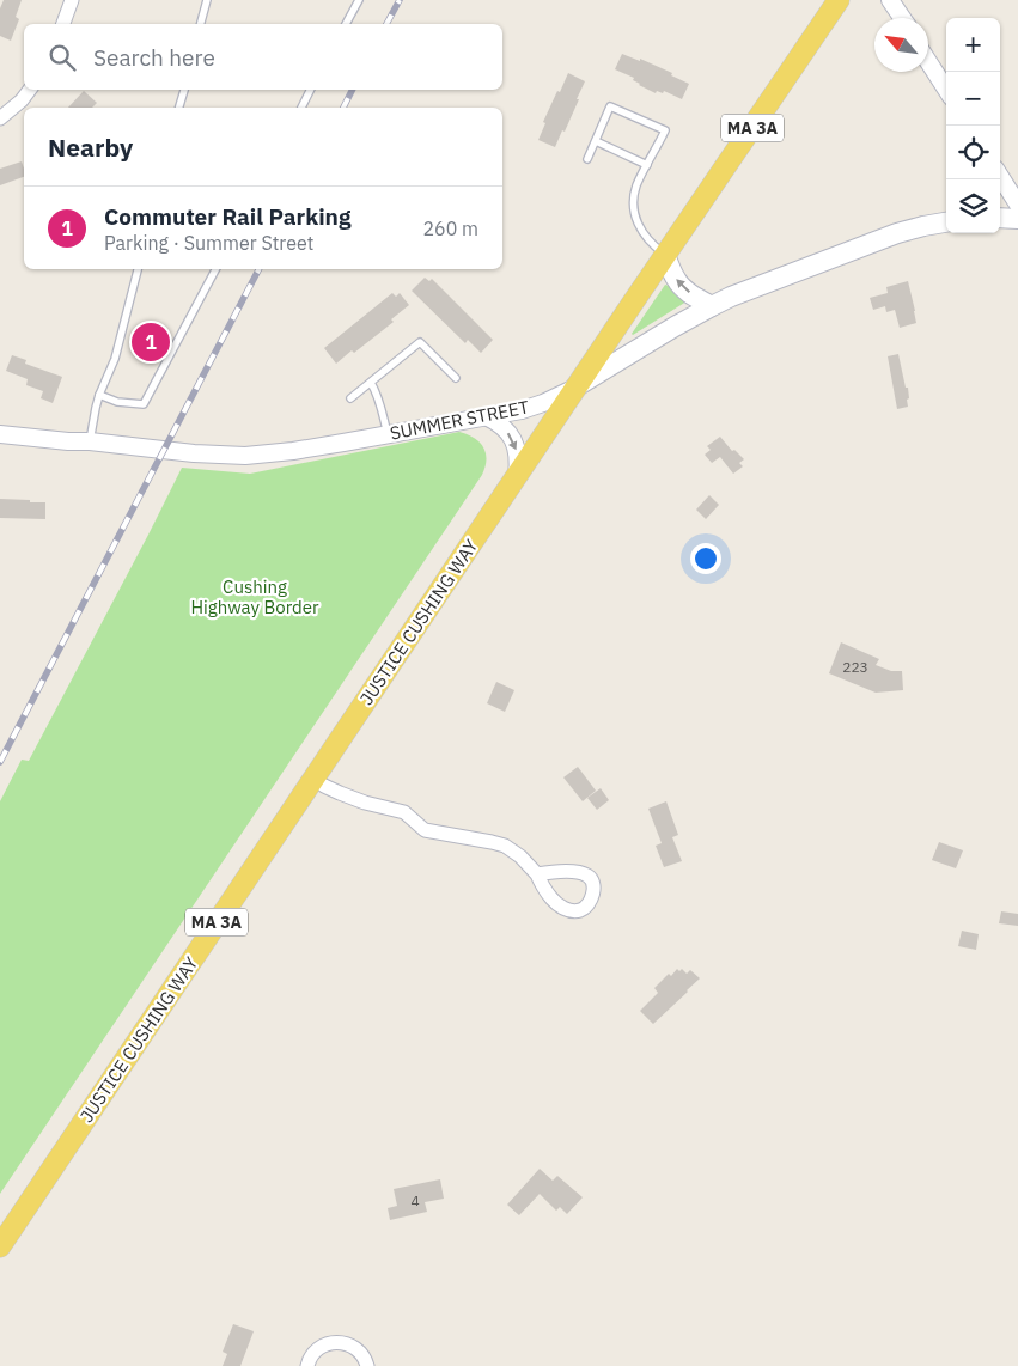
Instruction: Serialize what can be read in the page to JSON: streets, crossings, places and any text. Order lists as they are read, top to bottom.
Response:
{
  "streets": {
    "main road": ["MA 3A", "SUMMER STREET", "JUSTICE CUSHING WAY"]
  },
  "crossings": [
    ["SUMMER STREET", "JUSTICE CUSHING WAY"]
  ],
  "parks": ["Cushing Highway Border"],
  "house_numbers": ["223", "4"],
  "north": "top left",
  "page": {
    "map_buttons": ["+", "−"],
    "search": "Search here",
    "heading": "Nearby",
    "list": [
      {
        "mark": "1",
        "name": "Commuter Rail Parking",
        "note": "Parking · Summer Street",
        "value": "260 m"
      }
    ],
    "pins": "1"
  }
}
